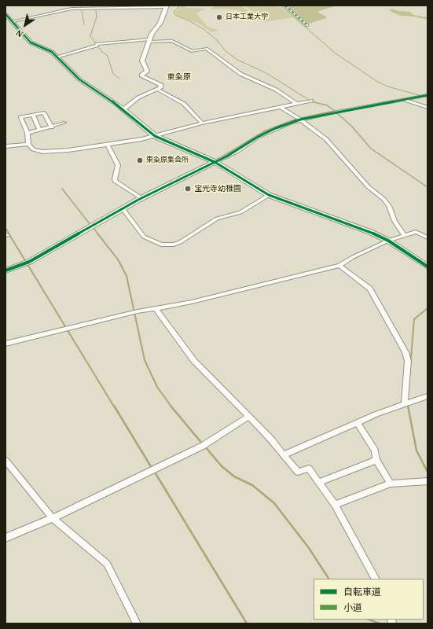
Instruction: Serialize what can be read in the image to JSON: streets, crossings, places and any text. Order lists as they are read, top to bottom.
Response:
{
  "districts": ["東粂原"],
  "places": ["日本工業大学", "東粂原集会所", "宝光寺幼稚園"],
  "legend": ["自転車道", "小道"],
  "north": "bottom left"
}
